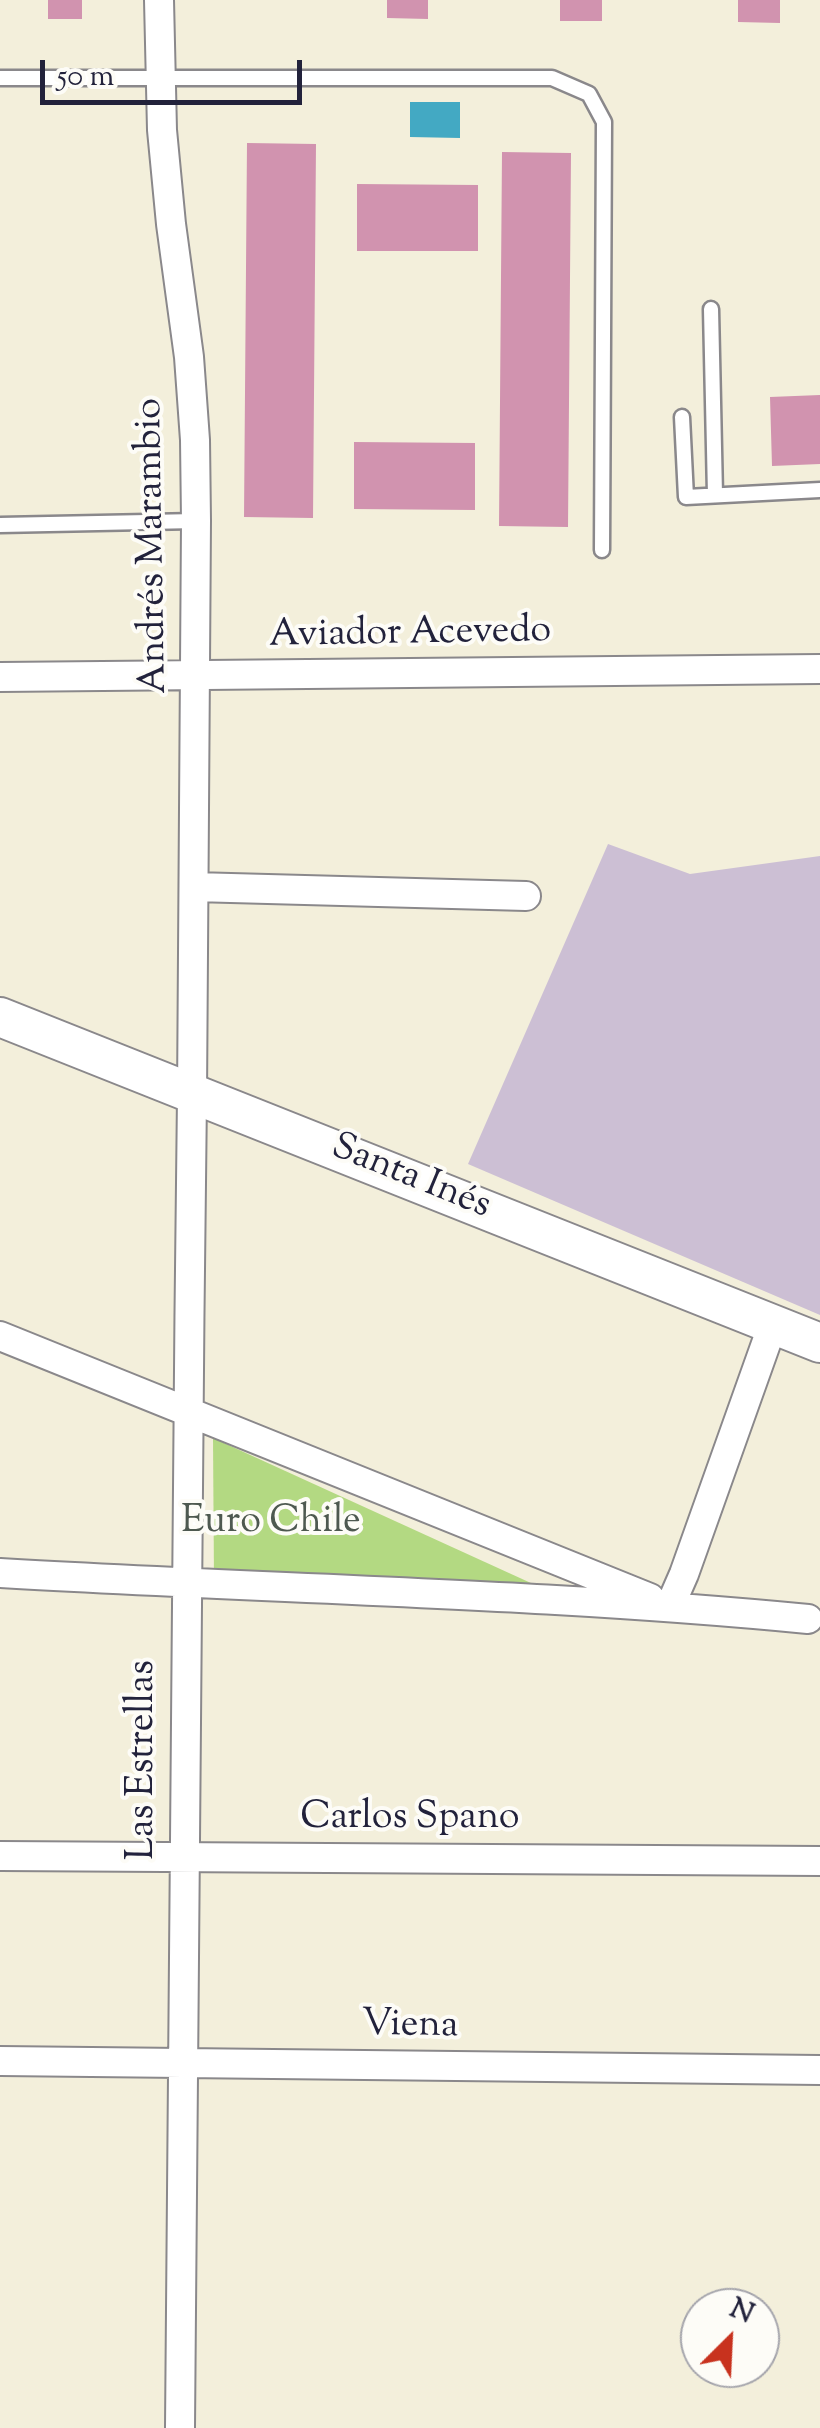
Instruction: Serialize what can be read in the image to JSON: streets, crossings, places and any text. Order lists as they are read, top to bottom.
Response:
{
  "streets": {
    "street": [
      "Andrés Marambio",
      "Aviador Acevedo",
      "Santa Inés",
      "Las Estrellas",
      "Carlos Spano",
      "Viena"
    ]
  },
  "crossings": [
    ["Andrés Marambio", "Aviador Acevedo"],
    ["Andrés Marambio", "Santa Inés"],
    ["Andrés Marambio", "Las Estrellas"],
    ["Santa Inés", "Las Estrellas"],
    ["Las Estrellas", "Carlos Spano"],
    ["Las Estrellas", "Viena"]
  ],
  "parks": ["Euro Chile"],
  "scale_bar": "50 m",
  "north": "top right"
}
